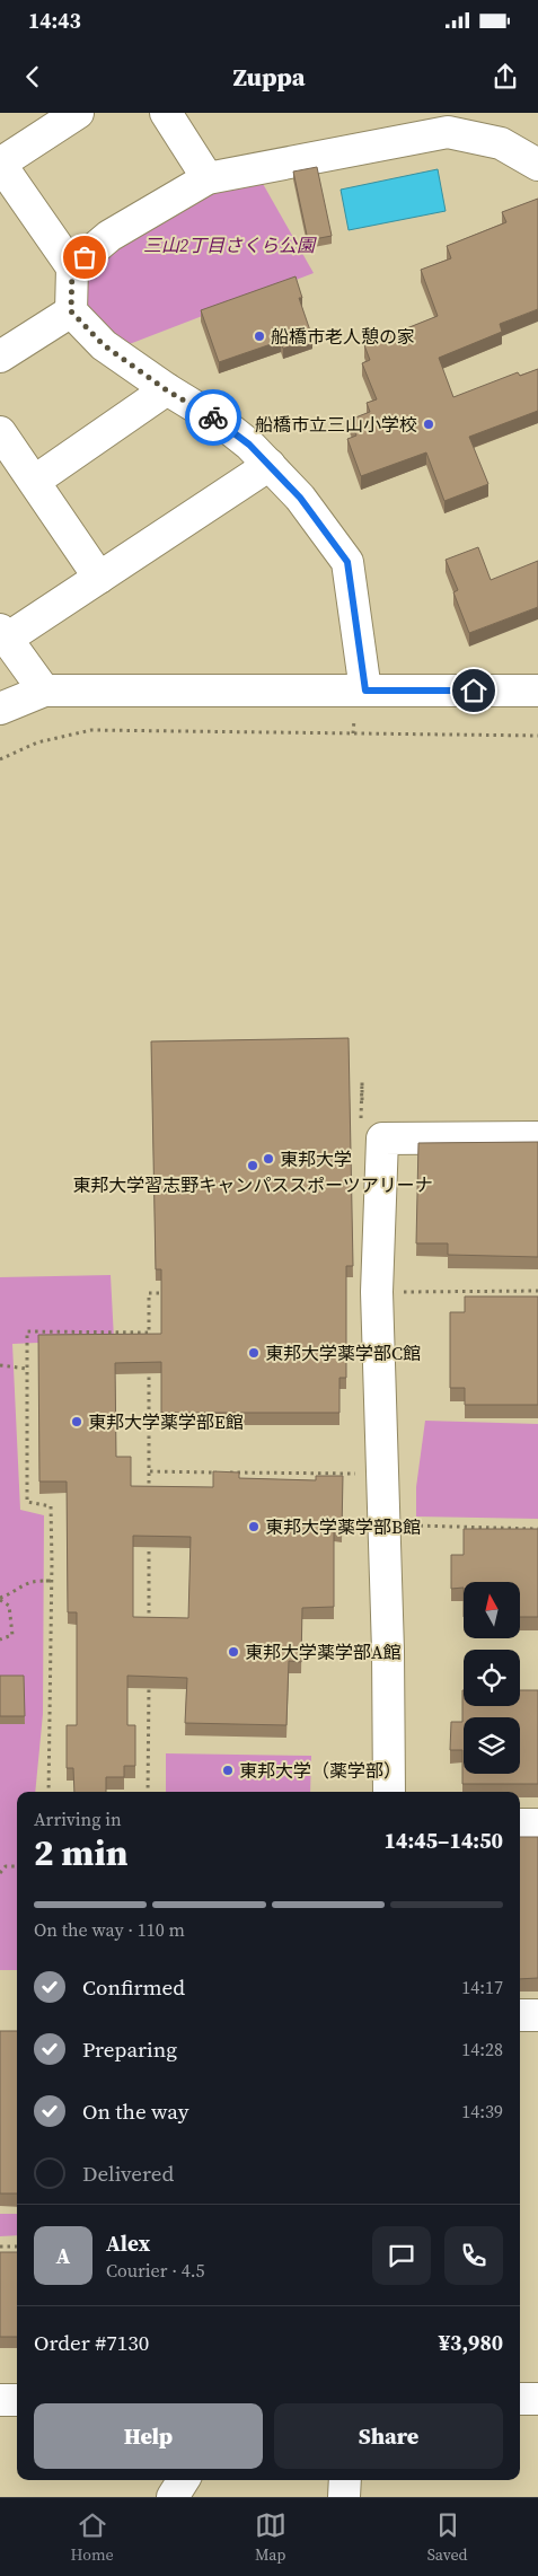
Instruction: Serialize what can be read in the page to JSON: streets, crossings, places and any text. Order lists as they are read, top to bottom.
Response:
{
  "parks": ["三山2丁目さくら公園"],
  "places": [
    "船橋市老人憩の家",
    "船橋市立三山小学校",
    "東邦大学",
    "東邦大学習志野キャンパススポーツアリーナ",
    "東邦大学薬学部C館",
    "東邦大学薬学部E館",
    "東邦大学薬学部B館",
    "東邦大学薬学部A館",
    "東邦大学（薬学部）"
  ],
  "north": "top",
  "page": {
    "status": "14:43",
    "header": "Zuppa",
    "heading": ["2 min", "Arriving in", "14:45–14:50"],
    "panel": [
      "Alex",
      "Courier · 4.5",
      "Order #7130",
      "¥3,980"
    ],
    "bar": "On the way · 110 m",
    "list": [
      ["Confirmed", "14:17"],
      ["Preparing", "14:28"],
      ["On the way", "14:39"],
      "Delivered"
    ],
    "round": "A",
    "buttons": ["Help", "Share"],
    "tabs": ["Home", "Map", "Saved"]
  }
}
